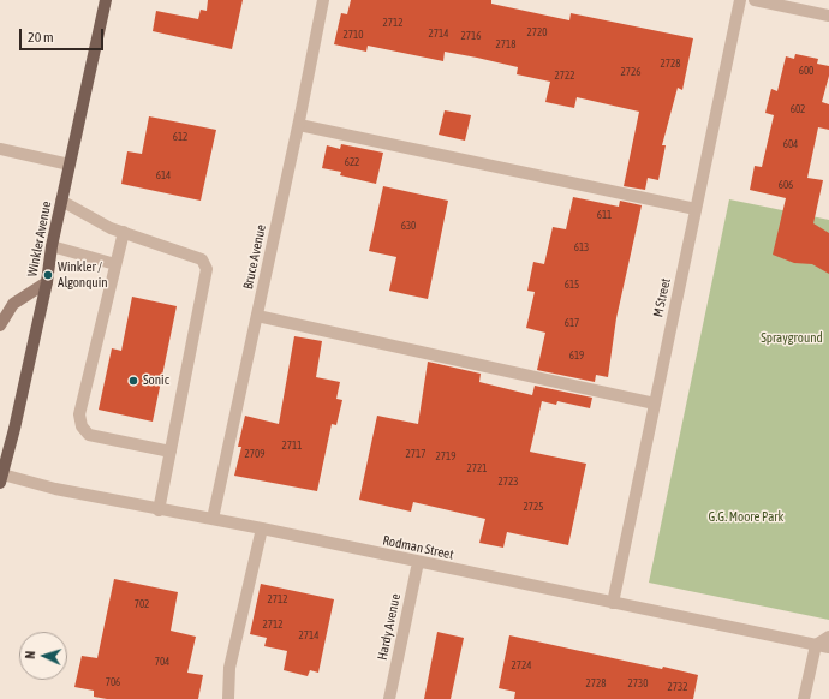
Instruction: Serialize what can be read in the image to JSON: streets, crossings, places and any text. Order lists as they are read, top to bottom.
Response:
{
  "streets": {
    "main road": ["Winkler Avenue"],
    "street": [
      "Bruce Avenue",
      "M Street",
      "Rodman Street",
      "Hardy Avenue"
    ]
  },
  "crossings": [
    ["Winkler Avenue", "Rodman Street"],
    ["Bruce Avenue", "Rodman Street"],
    ["M Street", "Rodman Street"],
    ["Rodman Street", "Hardy Avenue"]
  ],
  "parks": ["Sprayground", "G.G. Moore Park"],
  "places": ["Winkler / Algonquin", "Sonic"],
  "house_numbers": [
    "2712",
    "2720",
    "2714",
    "2710",
    "2716",
    "2718",
    "2728",
    "600",
    "2726",
    "2722",
    "602",
    "612",
    "604",
    "622",
    "614",
    "606",
    "611",
    "630",
    "613",
    "615",
    "617",
    "619",
    "2711",
    "2709",
    "2717",
    "2719",
    "2721",
    "2723",
    "2725",
    "2712",
    "702",
    "2712",
    "2714",
    "704",
    "2724",
    "706",
    "2728",
    "2730",
    "2732"
  ],
  "scale_bar": "20 m",
  "north": "left"
}
